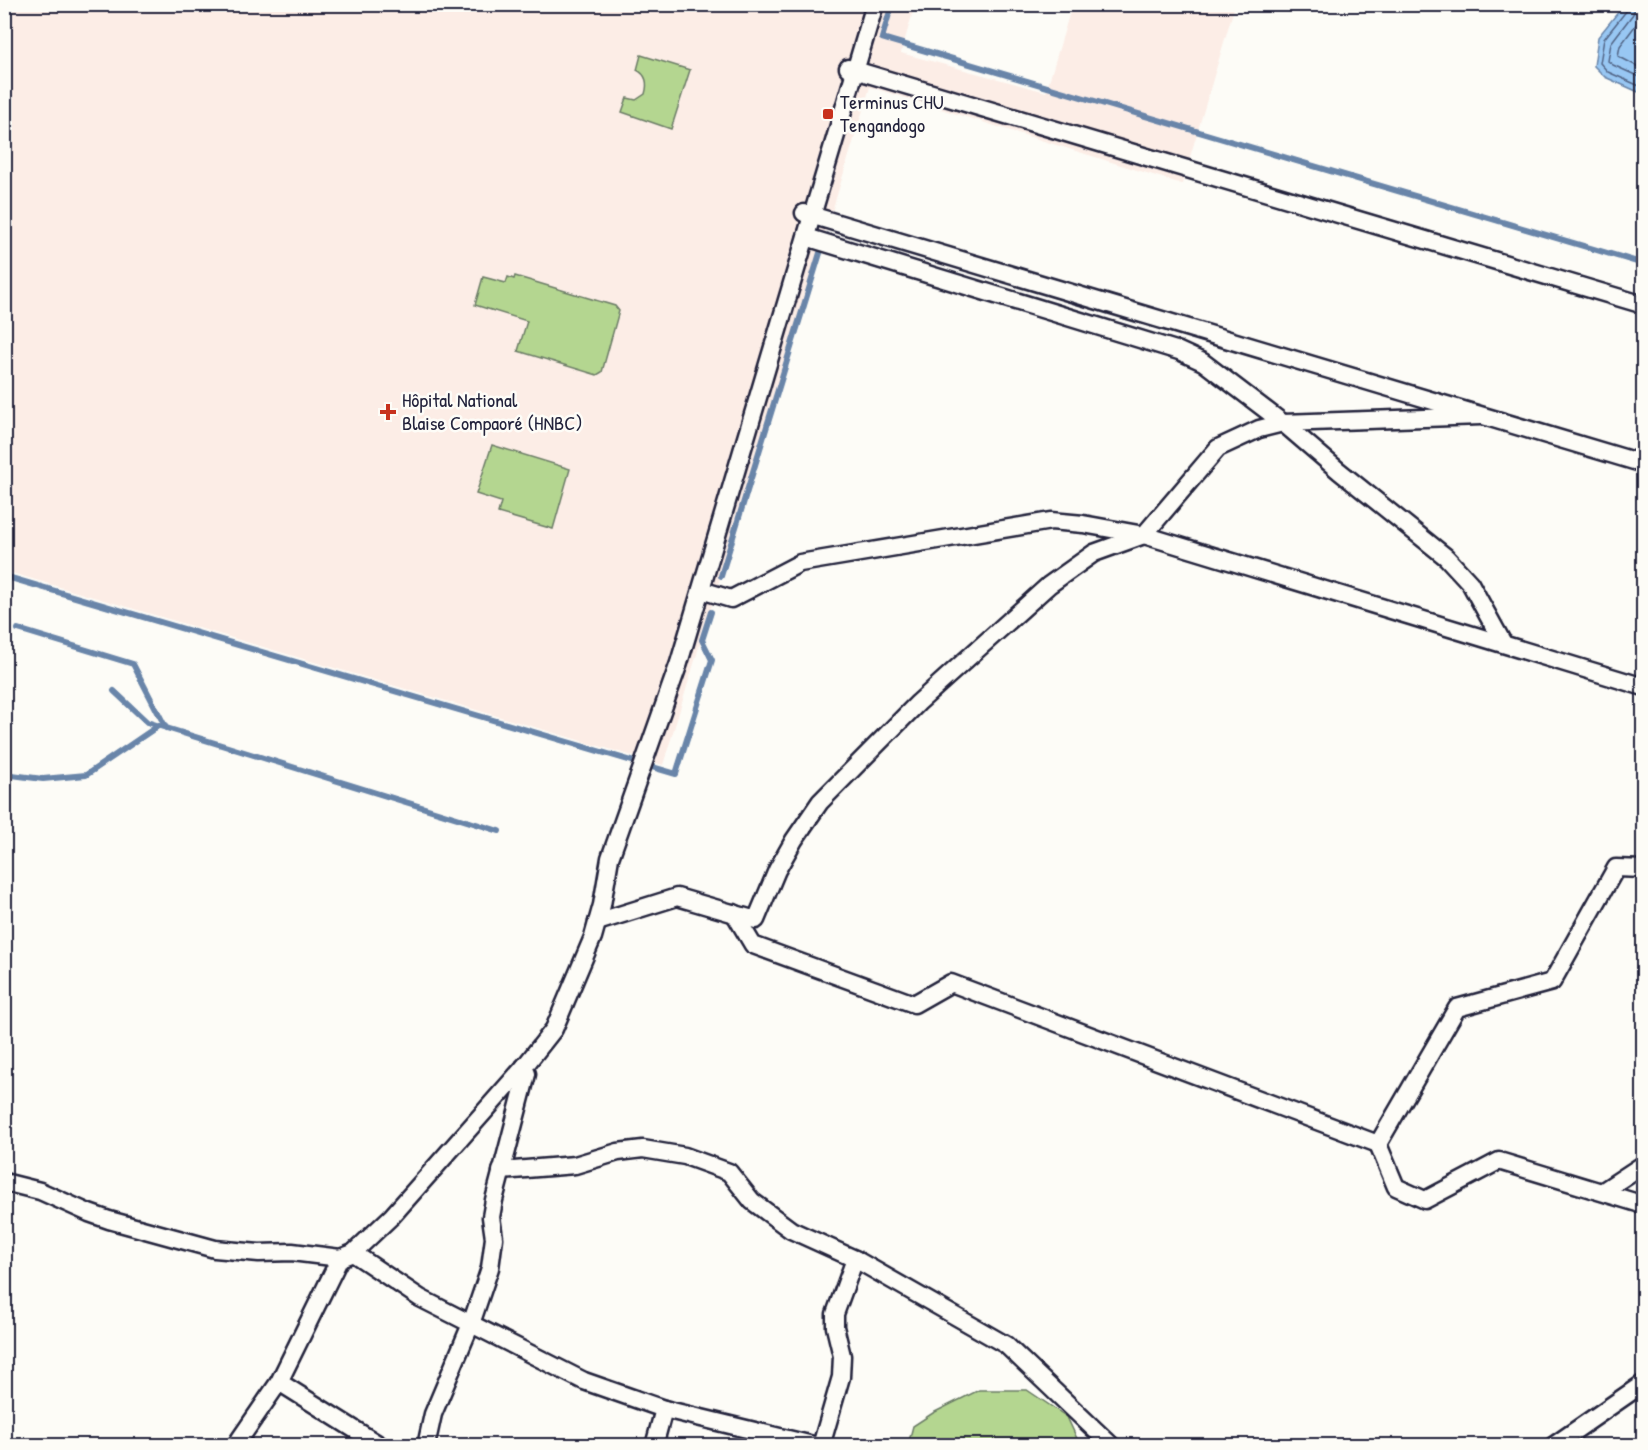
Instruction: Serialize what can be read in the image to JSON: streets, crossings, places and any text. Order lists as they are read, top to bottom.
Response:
{
  "places": {
    "transit": ["Terminus CHU Tengandogo"],
    "health": ["Hôpital National Blaise Compaoré (HNBC)"]
  }
}
